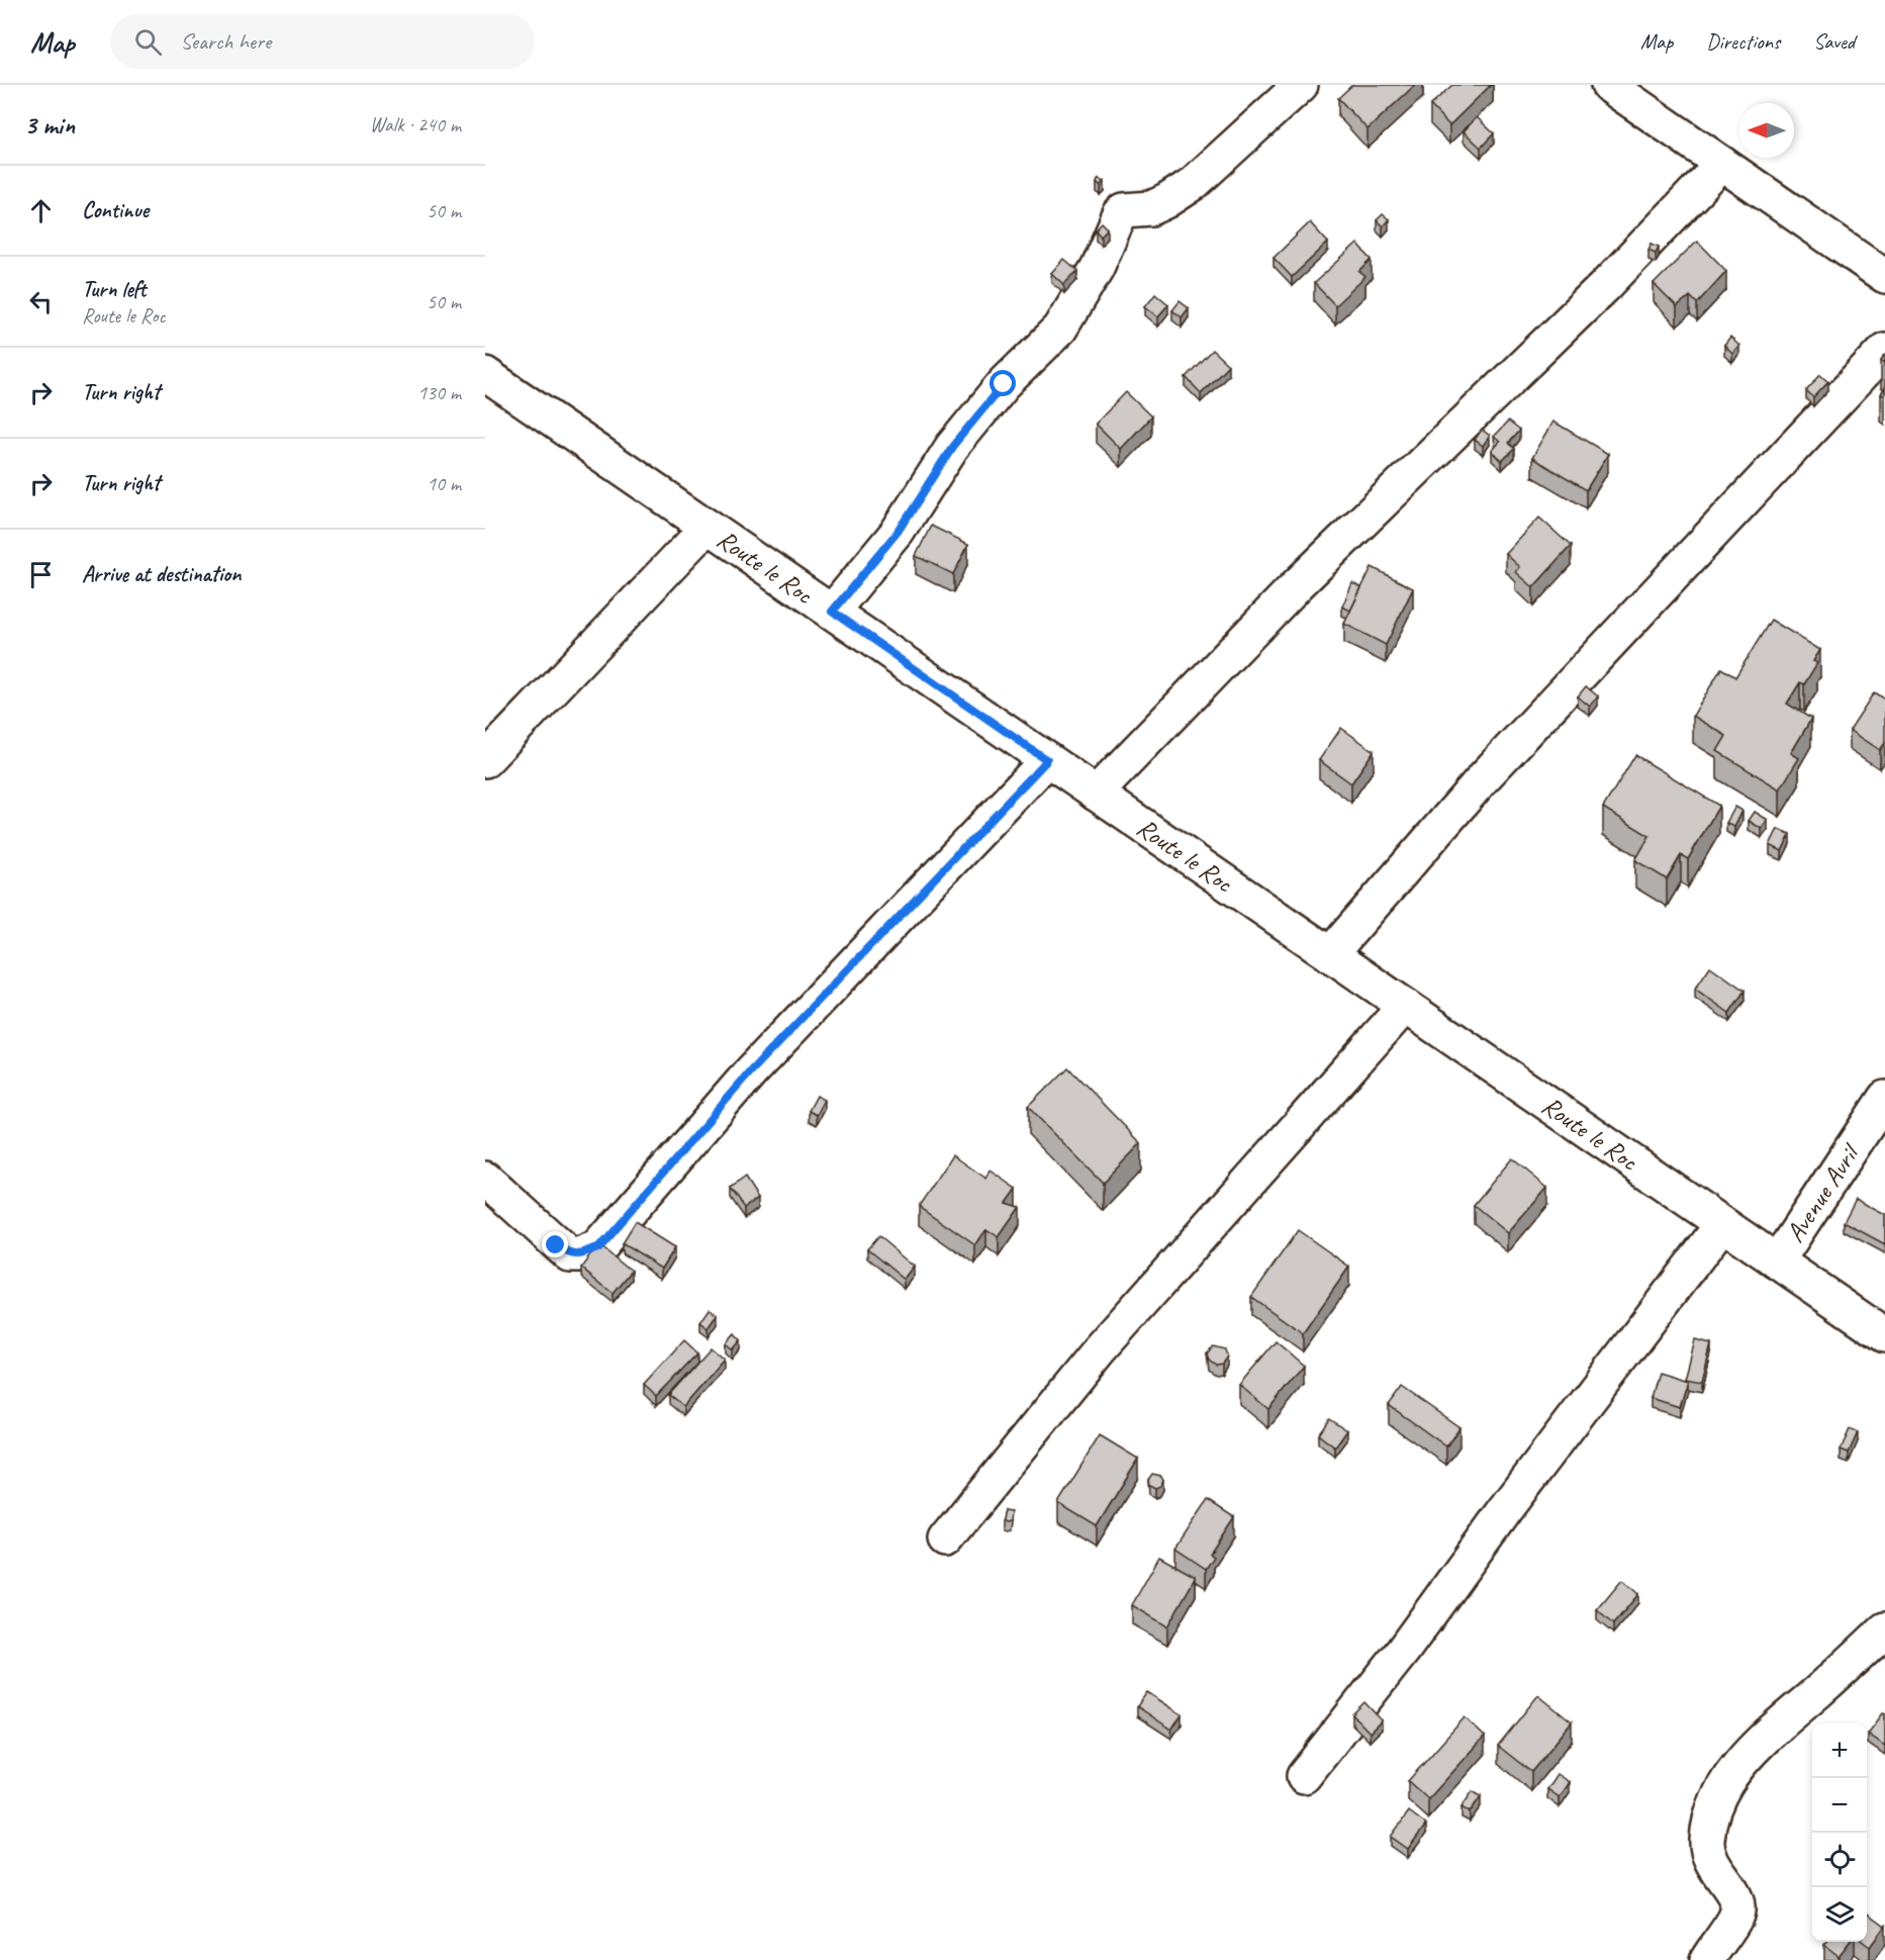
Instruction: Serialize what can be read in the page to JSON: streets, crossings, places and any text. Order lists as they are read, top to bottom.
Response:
{
  "streets": {
    "street": ["Route le Roc", "Avenue Avril"]
  },
  "crossings": [
    ["Route le Roc", "Avenue Avril"]
  ],
  "north": "left",
  "page": {
    "header": "Map",
    "search": "Search here",
    "nav": ["Map", "Directions", "Saved"],
    "heading": ["3 min", "Walk · 240 m"],
    "list": [
      ["Continue", "50 m"],
      ["Turn left", "Route le Roc", "50 m"],
      ["Turn right", "130 m"],
      ["Turn right", "10 m"],
      "Arrive at destination"
    ],
    "map_buttons": ["+", "−"]
  }
}
